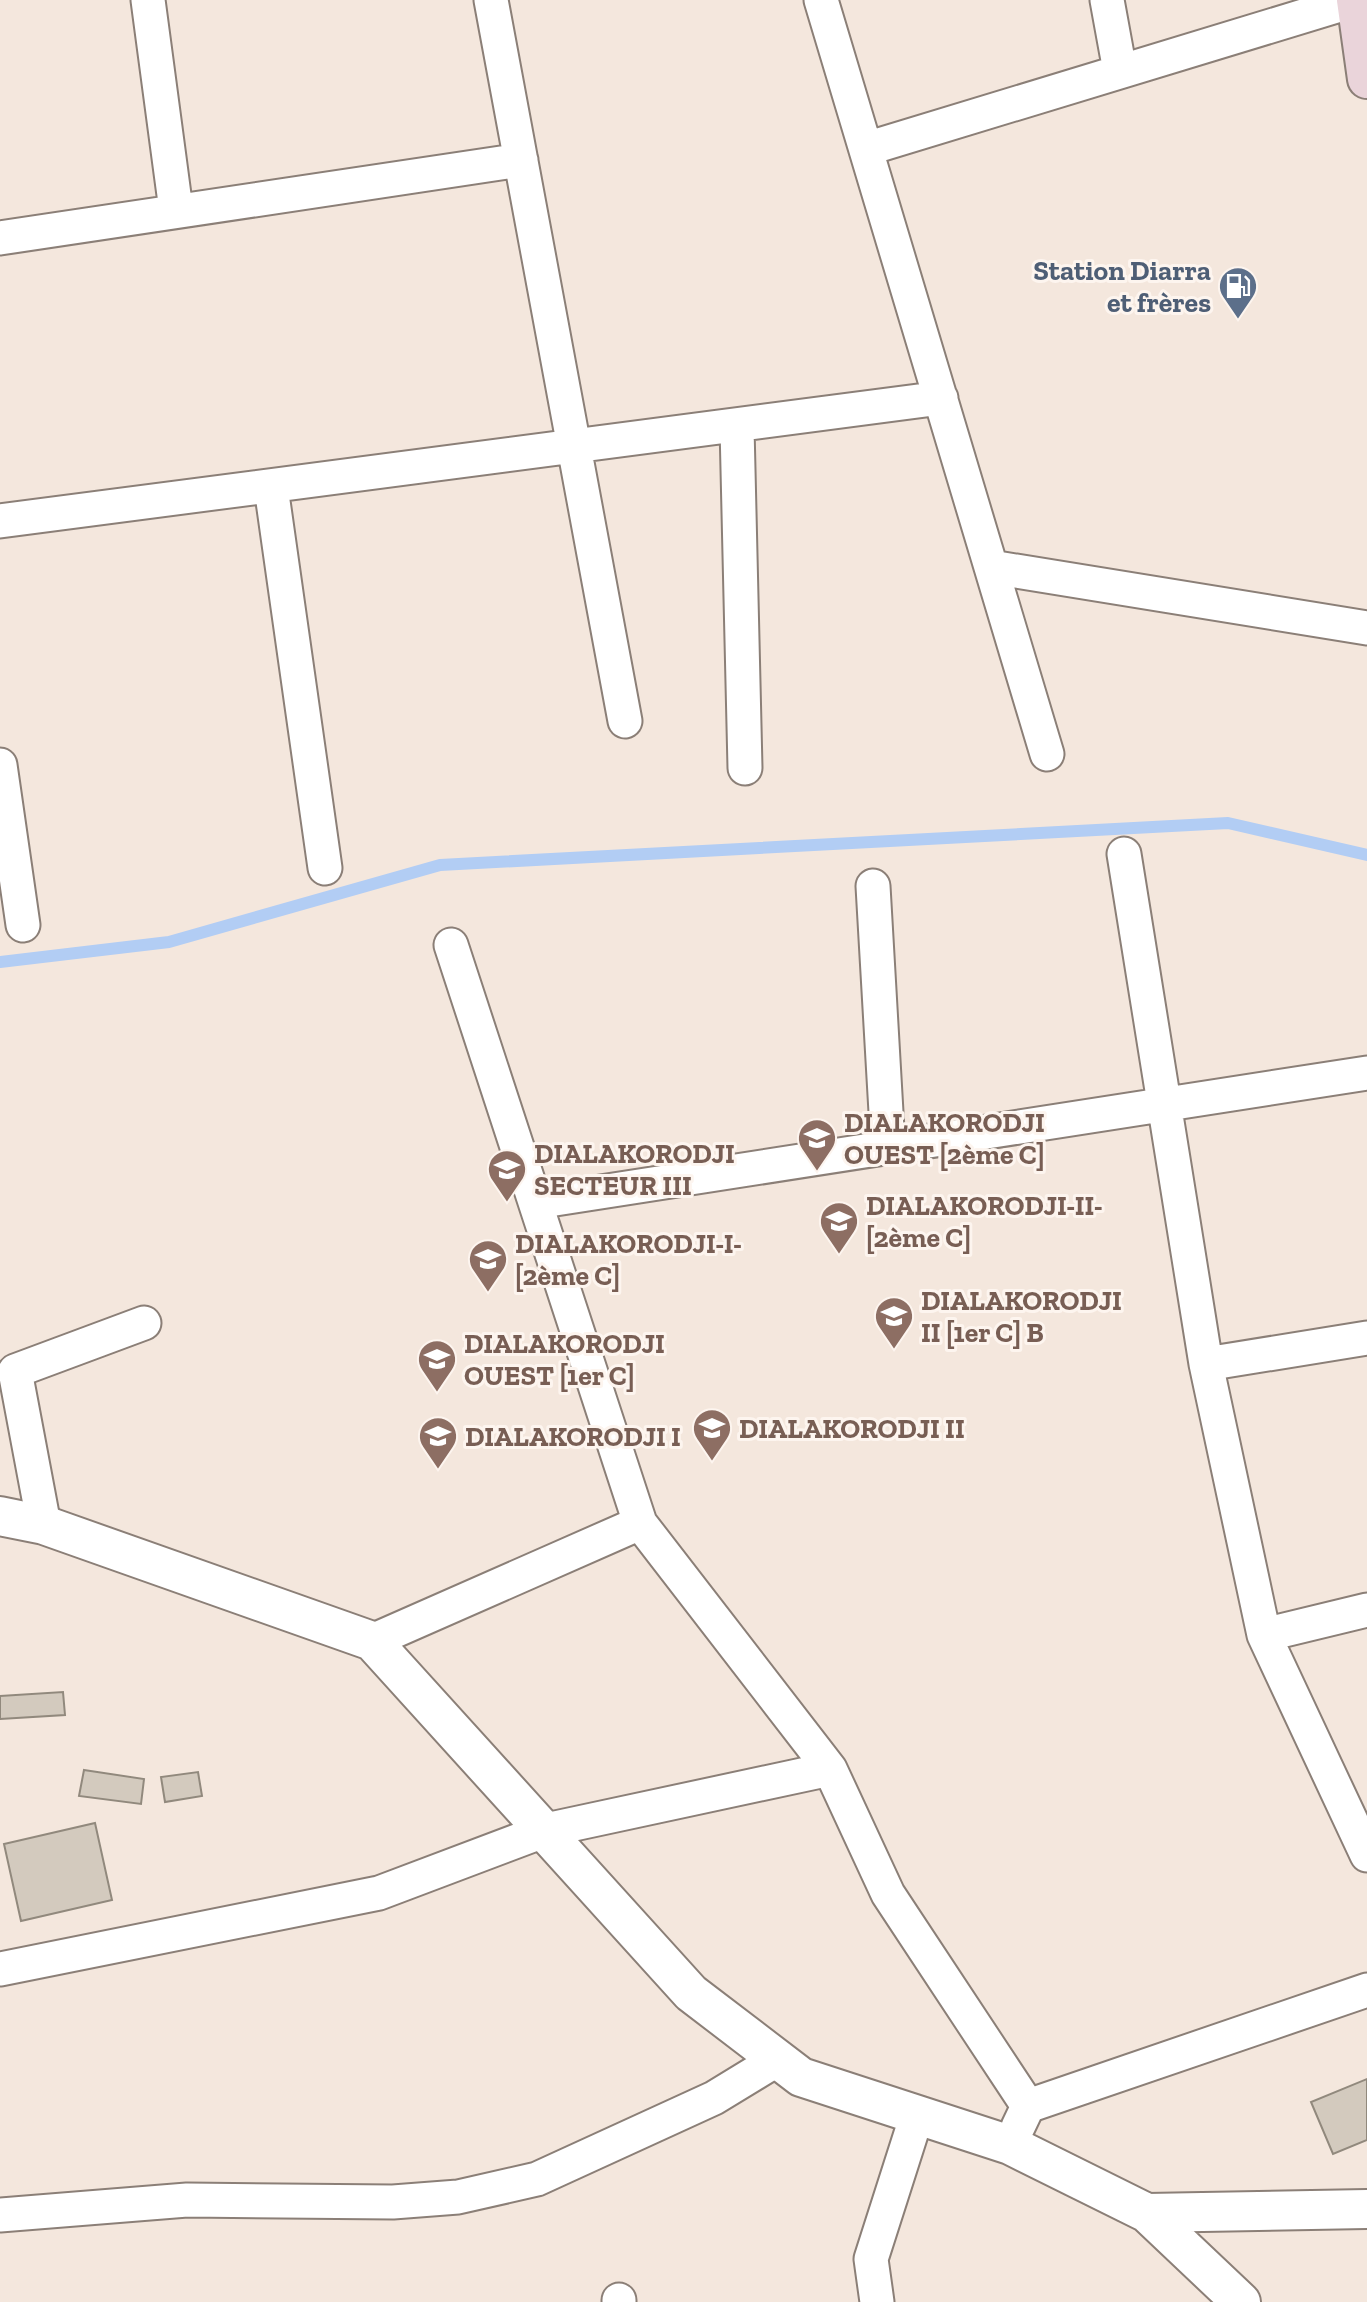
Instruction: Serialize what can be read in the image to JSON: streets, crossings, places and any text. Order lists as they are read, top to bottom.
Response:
{
  "places": {
    "fuel station": ["Station Diarra et frères"],
    "school or university": [
      "DIALAKORODJI OUEST [2ème C]",
      "DIALAKORODJI SECTEUR III",
      "DIALAKORODJI-II- [2ème C]",
      "DIALAKORODJI-I- [2ème C]",
      "DIALAKORODJI II [1er C] B",
      "DIALAKORODJI OUEST [1er C]",
      "DIALAKORODJI II",
      "DIALAKORODJI I"
    ]
  }
}
